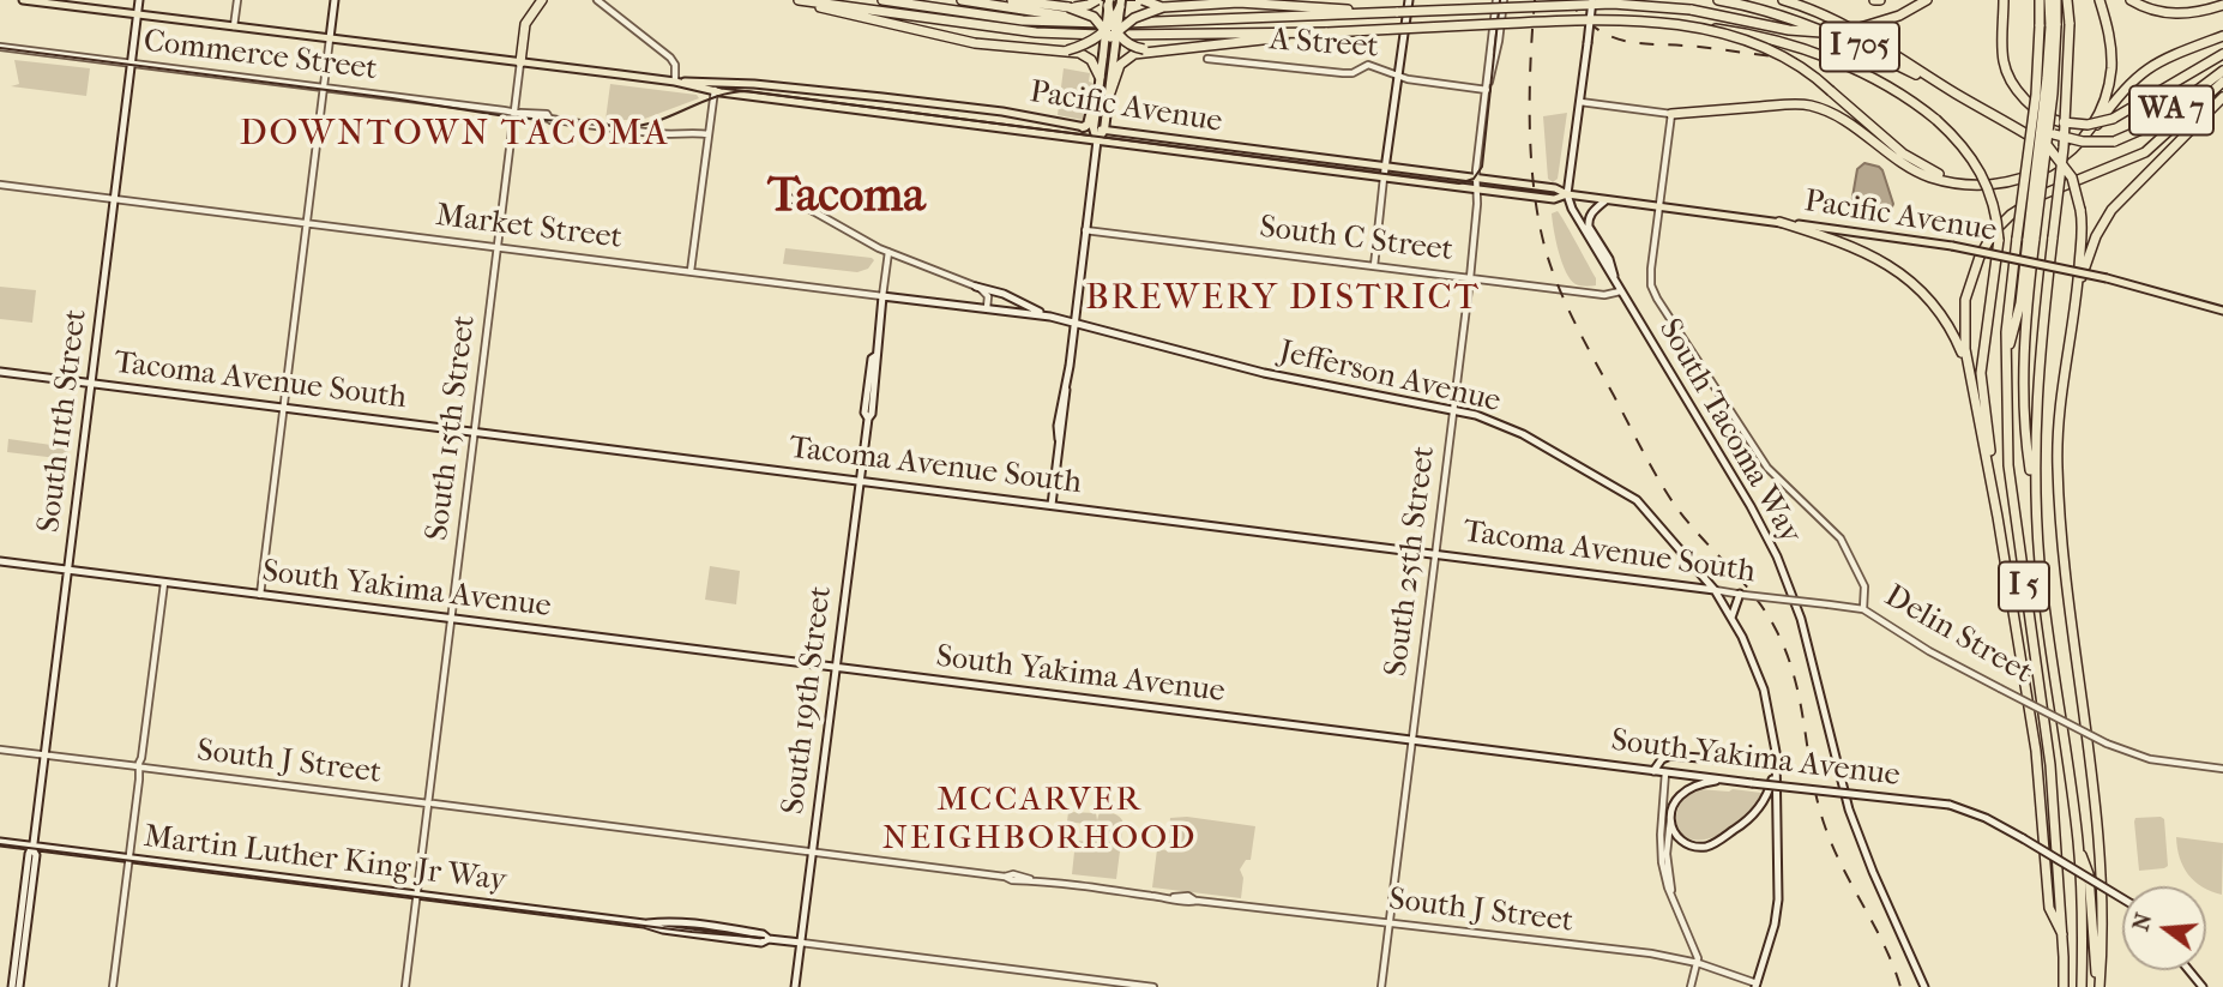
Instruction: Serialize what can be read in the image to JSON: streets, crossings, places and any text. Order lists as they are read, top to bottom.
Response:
{
  "streets": {
    "highway": ["I 705", "WA 7", "I 5"],
    "main road": [
      "Pacific Avenue",
      "Market Street",
      "Jefferson Avenue",
      "Tacoma Avenue South",
      "South 11th Street",
      "South Tacoma Way",
      "South Yakima Avenue",
      "South 19th Street",
      "Martin Luther King Jr Way"
    ],
    "street": [
      "A Street",
      "Commerce Street",
      "South C Street",
      "South 15th Street",
      "South 25th Street",
      "Delin Street",
      "South J Street"
    ]
  },
  "crossings": [
    ["A Street", "South 25th Street"],
    ["I 705", "WA 7"],
    ["Commerce Street", "South 11th Street"],
    ["Commerce Street", "South 15th Street"],
    ["Pacific Avenue", "South 11th Street"],
    ["Pacific Avenue", "South 15th Street"],
    ["Pacific Avenue", "South Tacoma Way"],
    ["Pacific Avenue", "South 25th Street"],
    ["Pacific Avenue", "Delin Street"],
    ["Market Street", "Jefferson Avenue"],
    ["Market Street", "South 11th Street"],
    ["Market Street", "South 15th Street"],
    ["Market Street", "South 19th Street"],
    ["South C Street", "South Tacoma Way"],
    ["South C Street", "South 25th Street"],
    ["Jefferson Avenue", "Tacoma Avenue South"],
    ["Jefferson Avenue", "South 25th Street"],
    ["Jefferson Avenue", "South J Street"],
    ["Tacoma Avenue South", "South 11th Street"],
    ["Tacoma Avenue South", "South 15th Street"],
    ["Tacoma Avenue South", "South 25th Street"],
    ["Tacoma Avenue South", "Delin Street"],
    ["Tacoma Avenue South", "South 19th Street"],
    ["South 11th Street", "South Yakima Avenue"],
    ["South 11th Street", "South J Street"],
    ["South 11th Street", "Martin Luther King Jr Way"],
    ["South 15th Street", "South Yakima Avenue"],
    ["South 15th Street", "South J Street"],
    ["South 15th Street", "Martin Luther King Jr Way"],
    ["South 25th Street", "South Yakima Avenue"],
    ["South 25th Street", "South J Street"],
    ["South Yakima Avenue", "South 19th Street"],
    ["South 19th Street", "South J Street"],
    ["South 19th Street", "Martin Luther King Jr Way"]
  ],
  "districts": [
    "DOWNTOWN TACOMA",
    "Tacoma",
    "BREWERY DISTRICT",
    "MCCARVER NEIGHBORHOOD"
  ],
  "north": "left"
}
